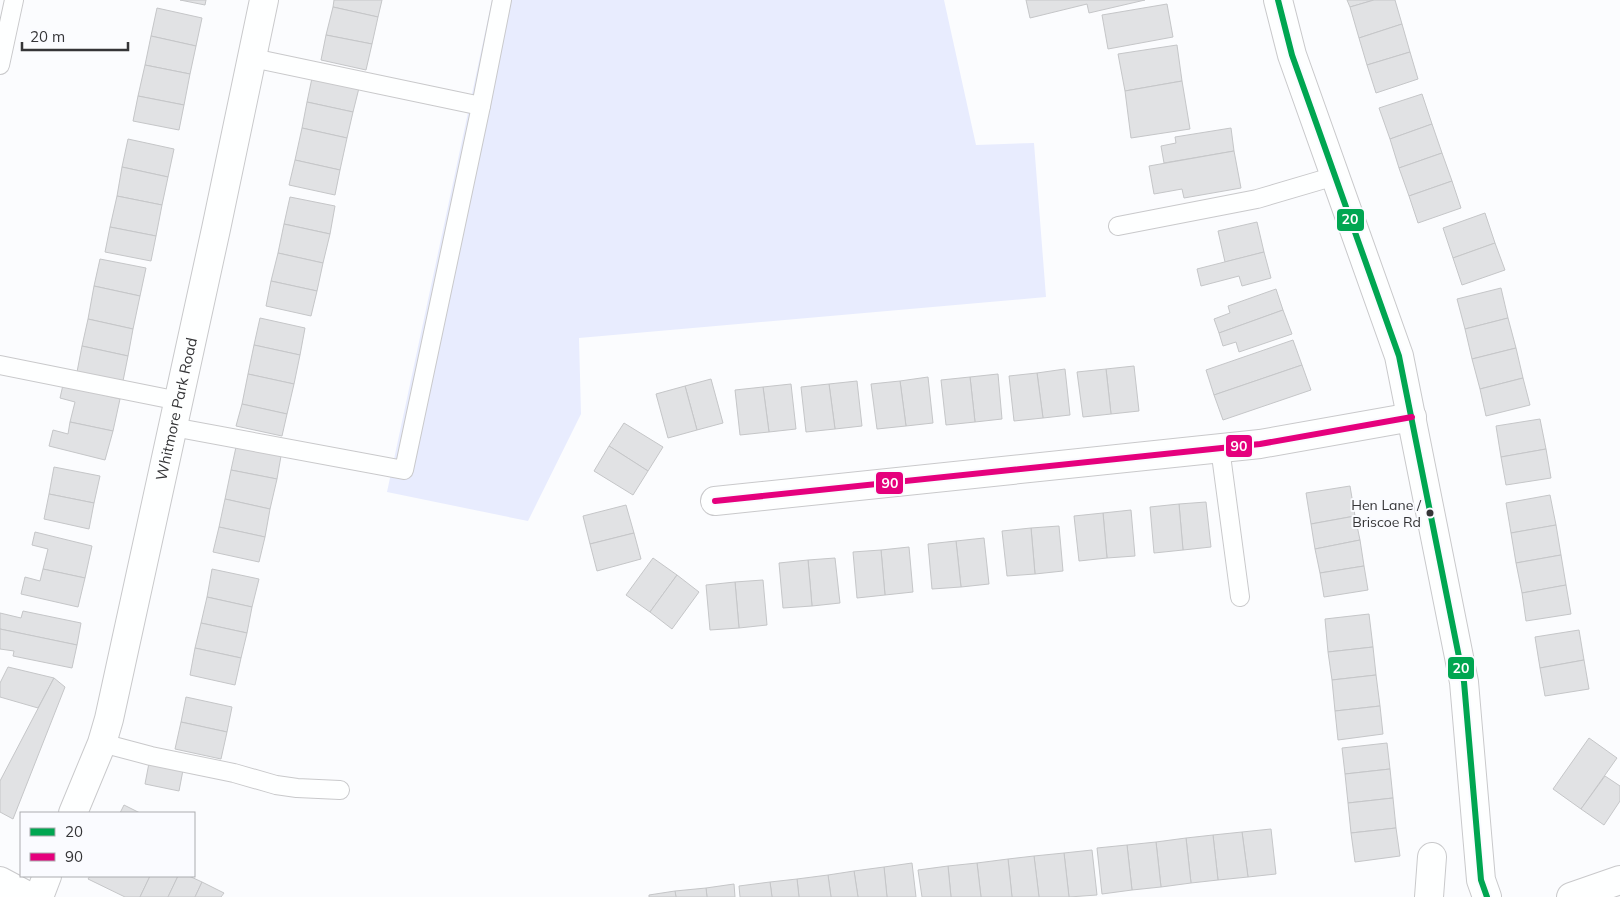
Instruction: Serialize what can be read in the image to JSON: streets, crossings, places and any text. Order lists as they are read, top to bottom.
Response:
{
  "streets": {
    "street": ["Whitmore Park Road"]
  },
  "places": ["Hen Lane / Briscoe Rd"],
  "lines": ["transit line 20", "transit line 90"],
  "legend": ["20", "90"],
  "scale_bar": "20 m"
}
